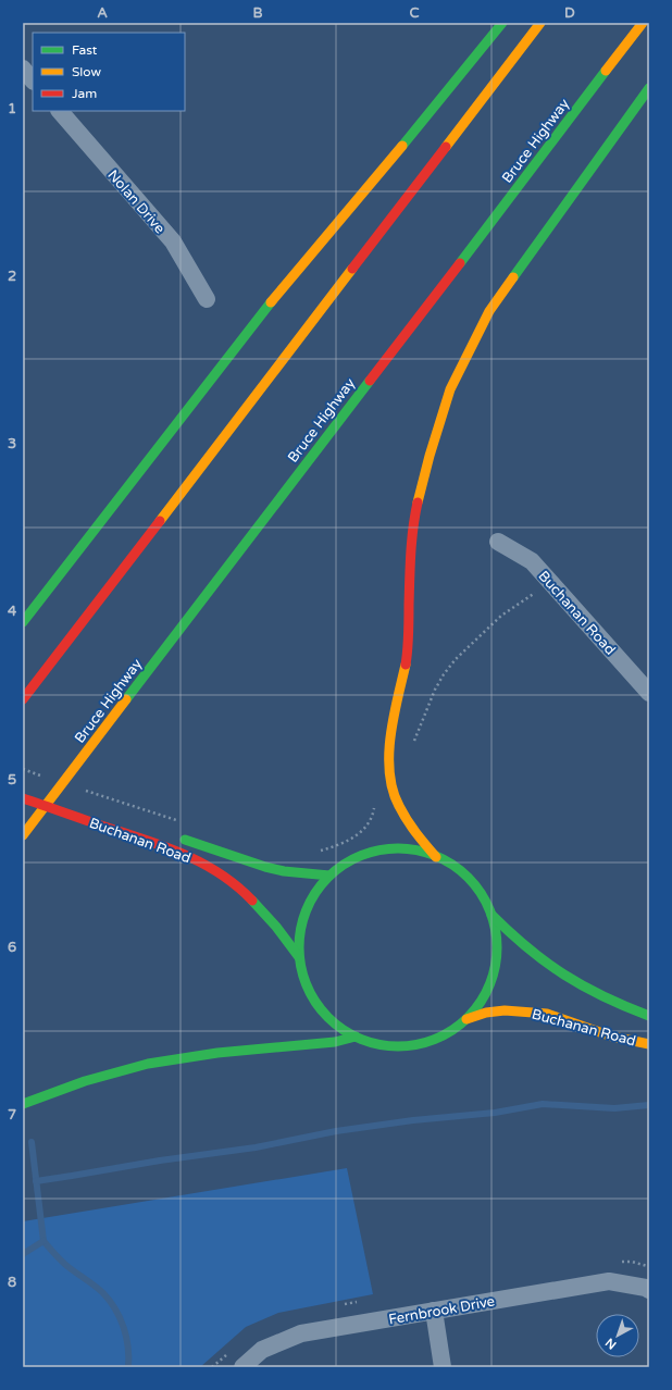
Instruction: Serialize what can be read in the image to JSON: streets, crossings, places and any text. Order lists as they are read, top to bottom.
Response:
{
  "streets": {
    "main road": ["Bruce Highway", "Buchanan Road"],
    "street": ["Nolan Drive", "Fernbrook Drive"]
  },
  "legend": ["Fast", "Slow", "Jam"],
  "north": "bottom left",
  "grid": {
    "columns": [
      "A",
      "B",
      "C",
      "D"
    ],
    "rows": [
      "1",
      "2",
      "3",
      "4",
      "5",
      "6",
      "7",
      "8"
    ]
  }
}
